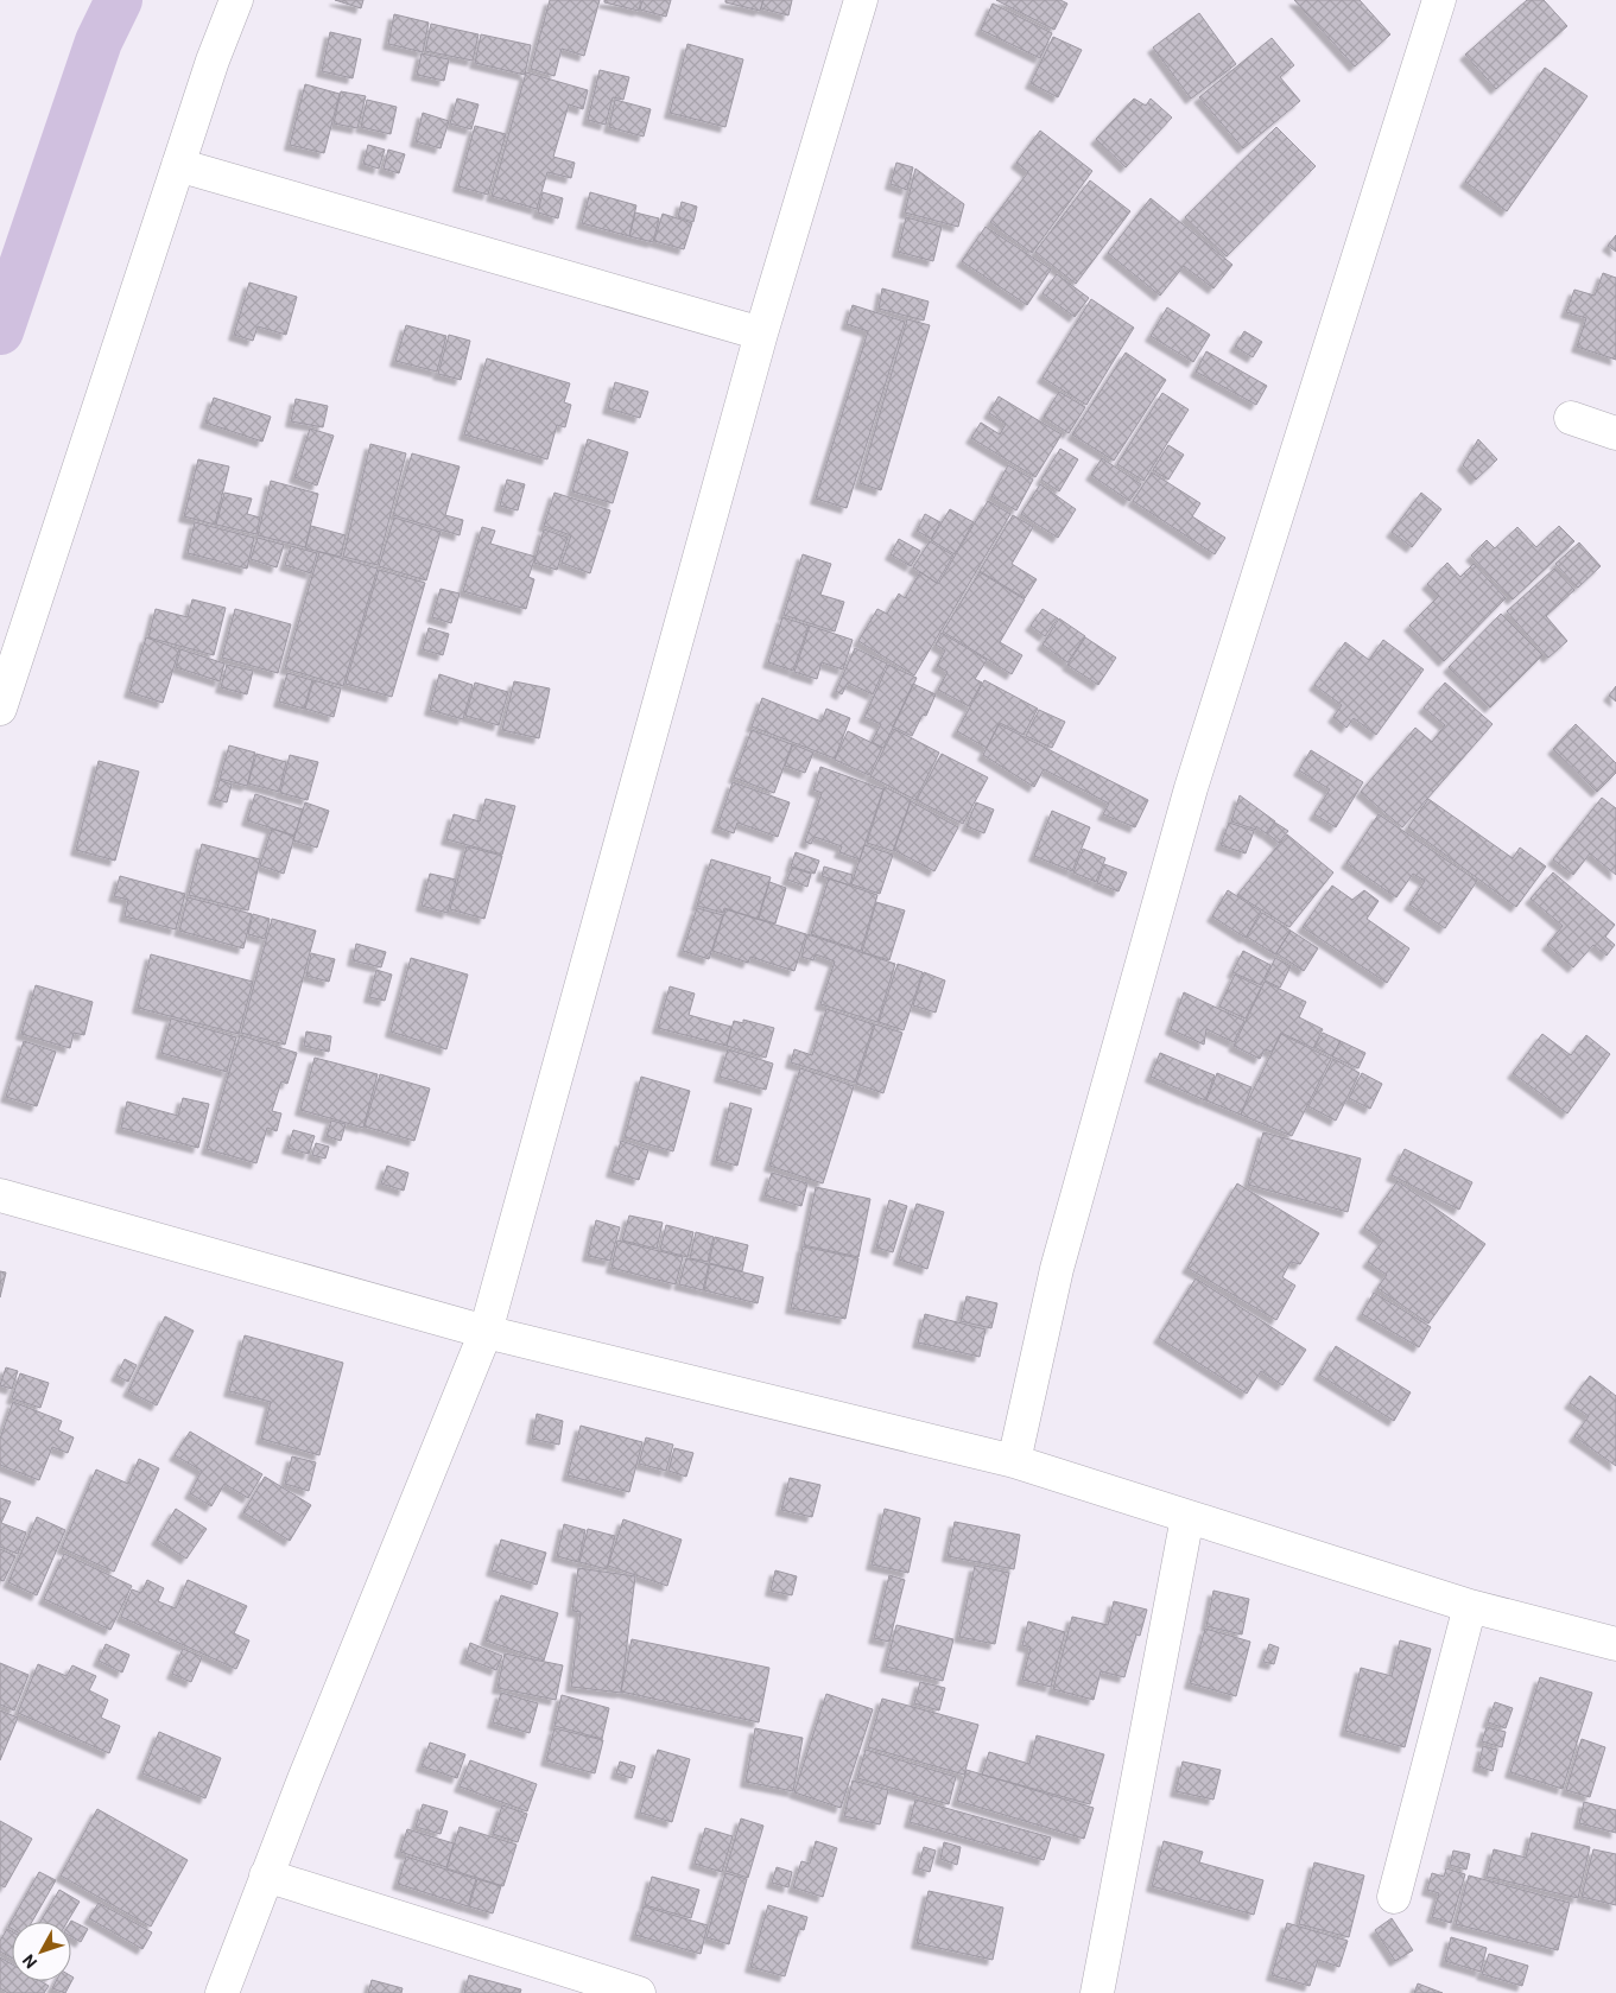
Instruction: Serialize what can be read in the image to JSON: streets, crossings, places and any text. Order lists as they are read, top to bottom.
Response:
{
  "north": "bottom left"
}
